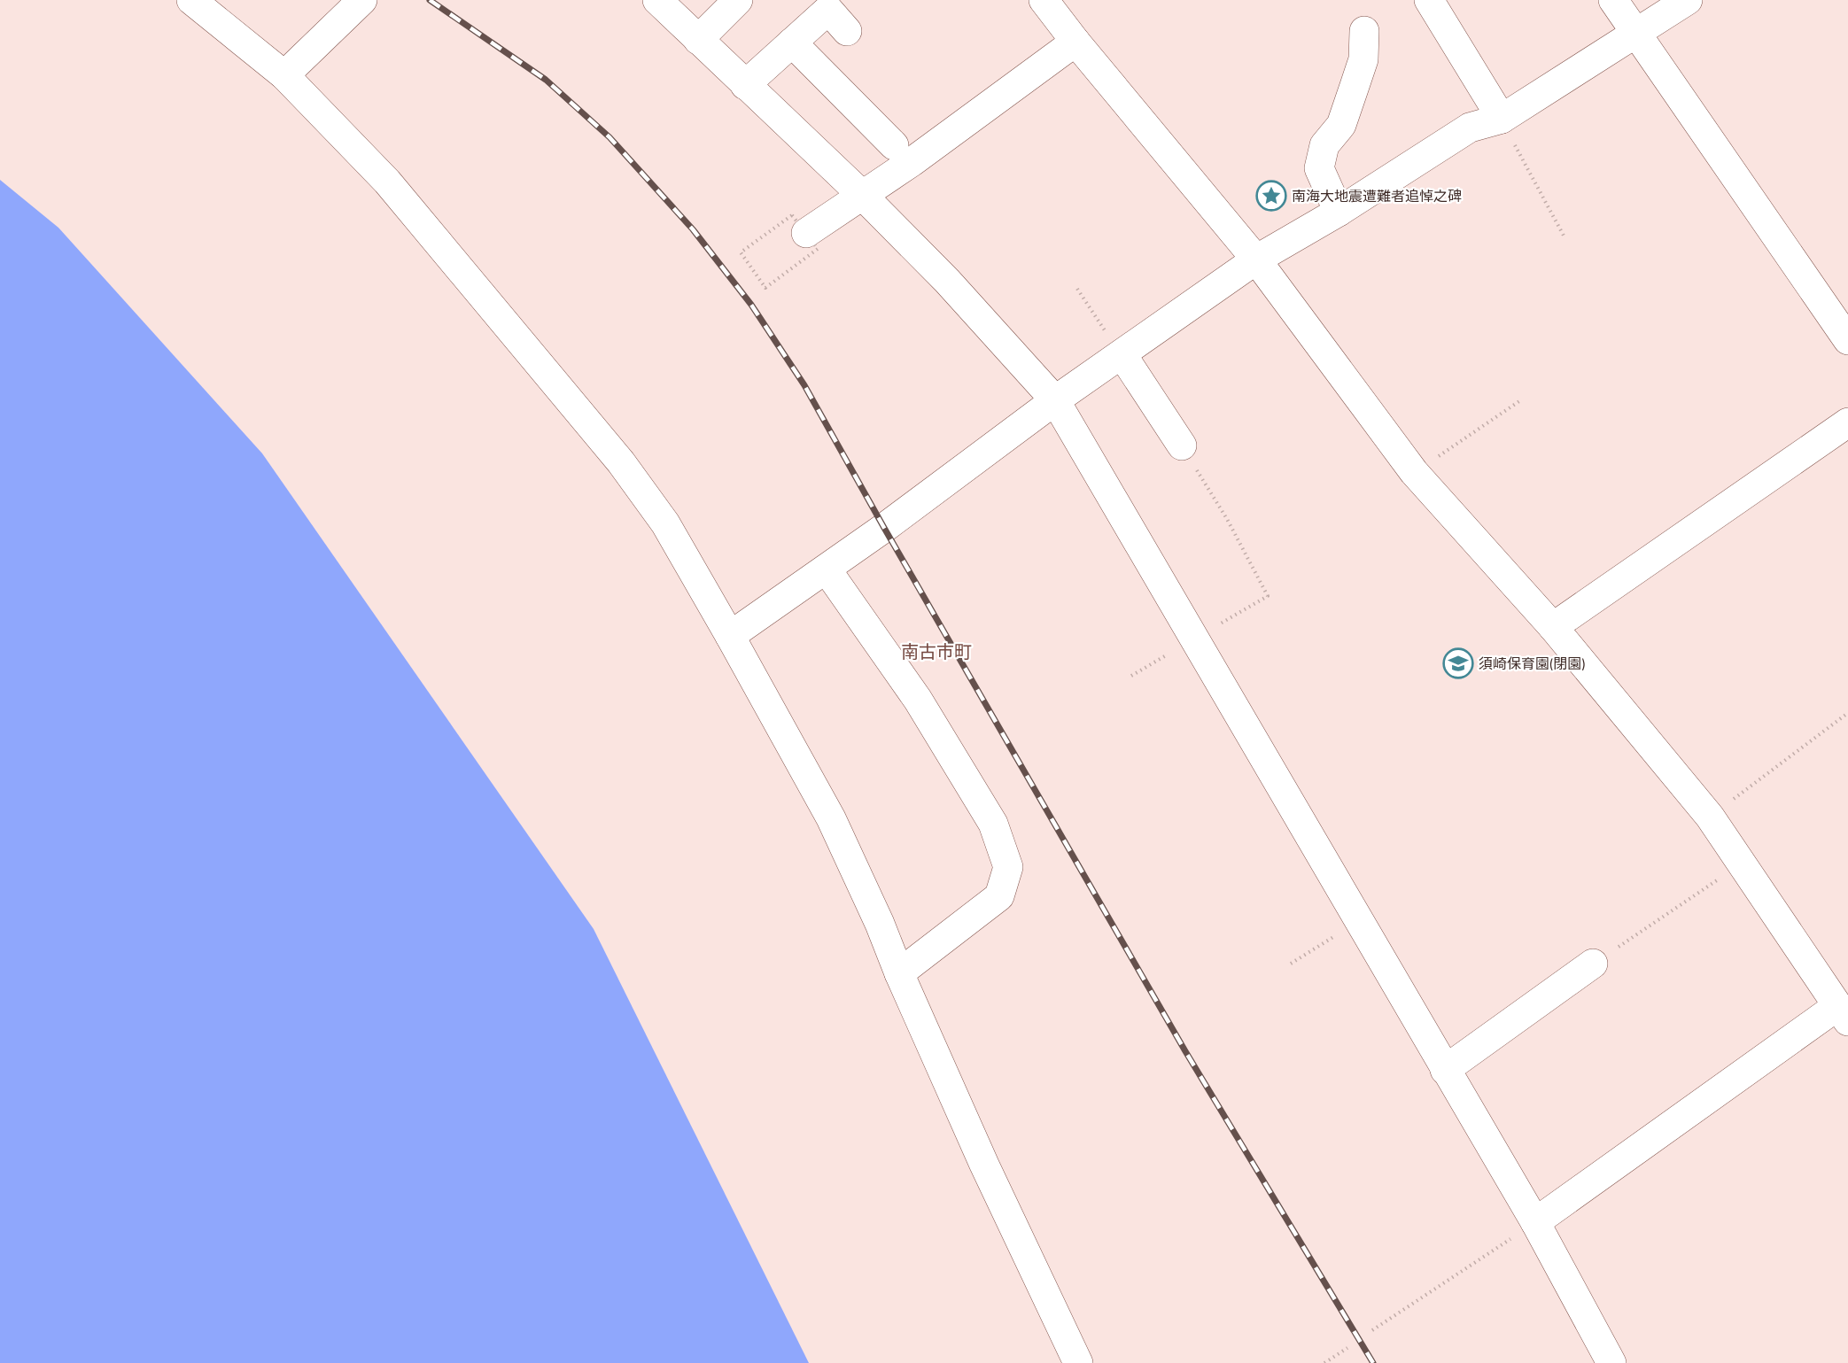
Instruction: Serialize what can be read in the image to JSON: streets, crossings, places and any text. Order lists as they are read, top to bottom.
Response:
{
  "districts": ["南古市町"],
  "places": {
    "place": ["南海大地震遭難者追悼之碑"],
    "school or university": ["須崎保育園(閉園)"]
  }
}
